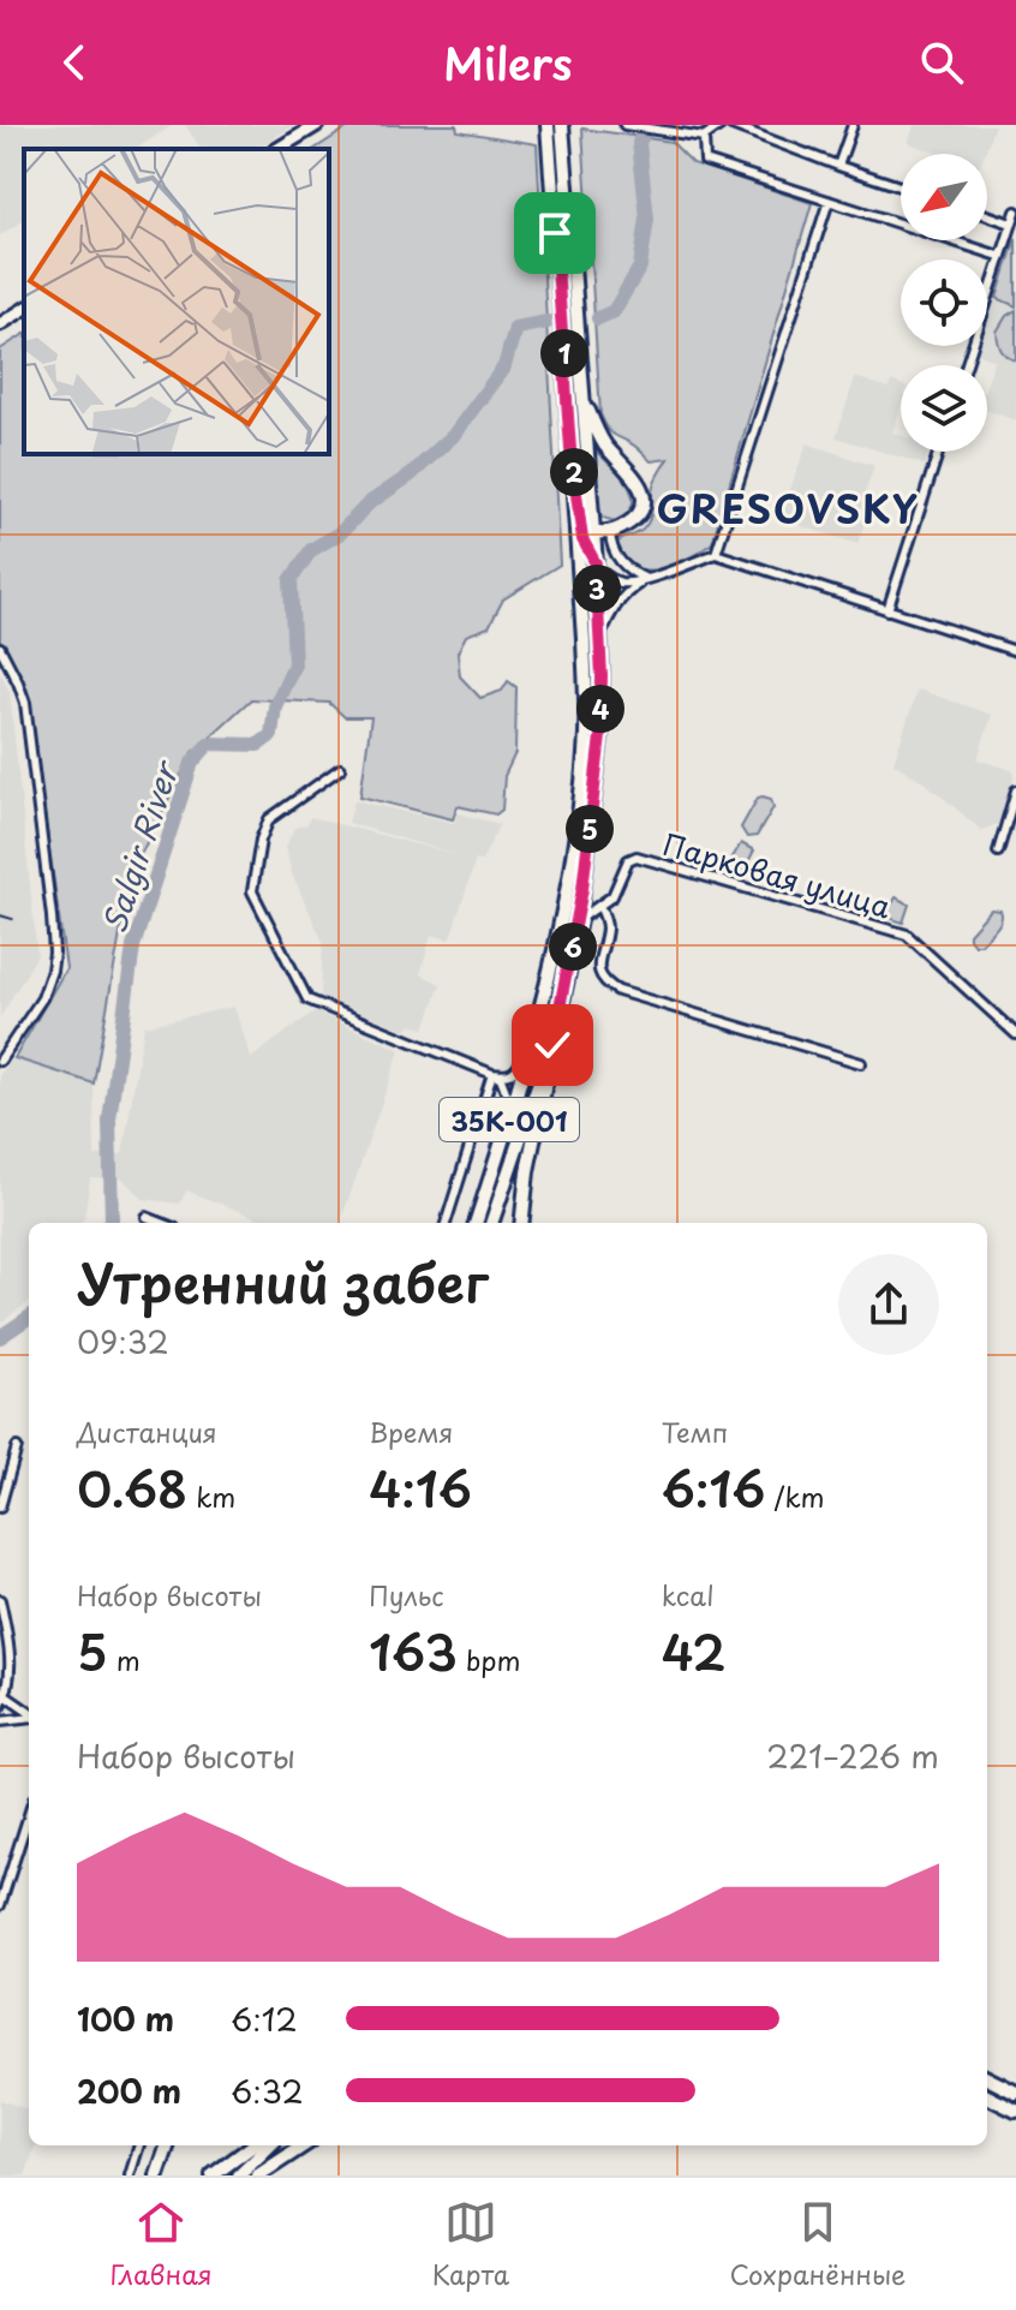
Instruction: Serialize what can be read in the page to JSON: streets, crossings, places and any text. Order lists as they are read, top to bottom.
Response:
{
  "streets": {
    "main road": ["35К-001"],
    "street": ["Парковая улица"]
  },
  "crossings": [
    ["Парковая улица", "35К-001"]
  ],
  "districts": ["GRESOVSKY"],
  "water": ["Salgir River"],
  "north": "bottom left",
  "page": {
    "header": "Milers",
    "pins": [
      "1",
      "2",
      "3",
      "4",
      "5",
      "6"
    ],
    "heading": ["Утренний забег", "09:32"],
    "stats": [
      ["Дистанция", "0.68 km"],
      ["Время", "4:16"],
      ["Темп", "6:16 /km"],
      ["Набор высоты", "5 m"],
      ["Пульс", "163 bpm"],
      ["kcal", "42"]
    ],
    "chart": ["Набор высоты", "221–226 m"],
    "list": [
      {
        "name": "100 m",
        "note": "6:12"
      },
      {
        "name": "200 m",
        "note": "6:32"
      }
    ],
    "tabs": ["Главная", "Карта", "Сохранённые"]
  }
}
